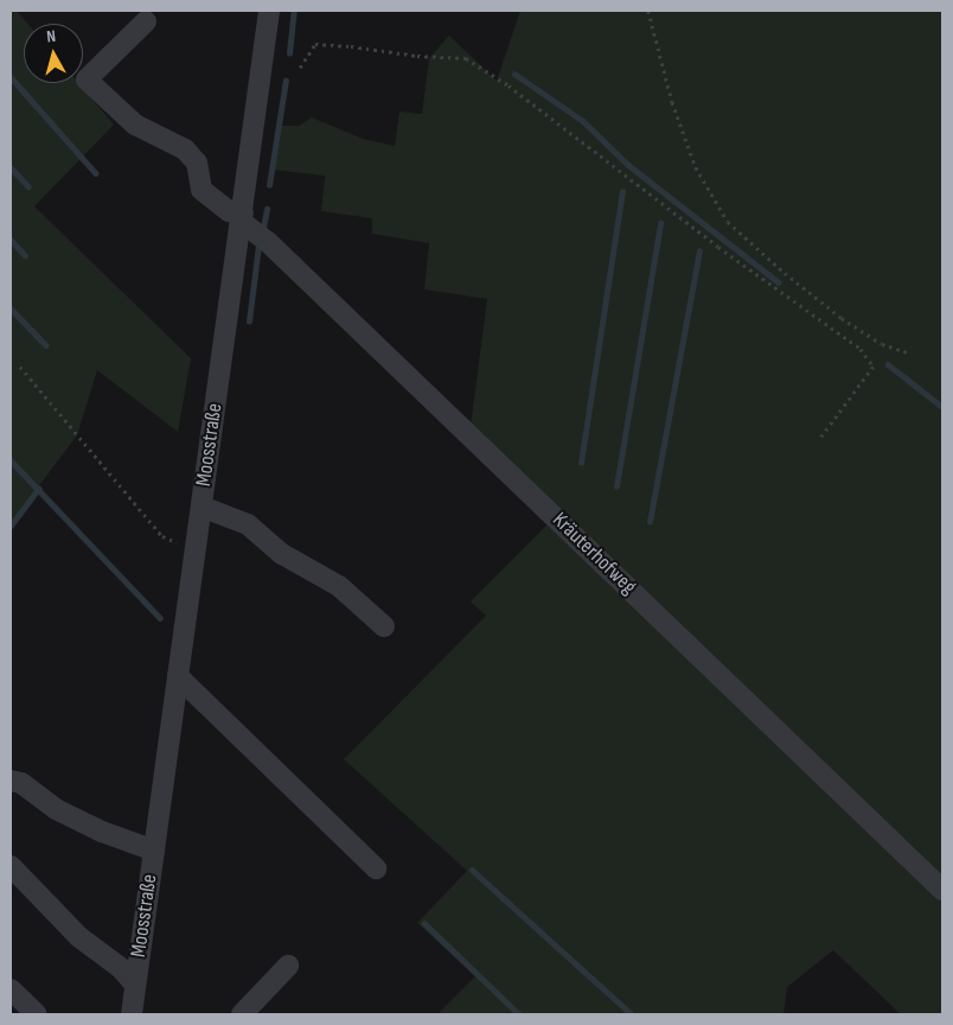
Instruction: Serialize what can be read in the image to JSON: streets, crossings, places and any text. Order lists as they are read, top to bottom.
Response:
{
  "streets": {
    "street": ["Moosstraße", "Kräuterhofweg"]
  },
  "crossings": [
    ["Moosstraße", "Kräuterhofweg"]
  ],
  "north": "top"
}
